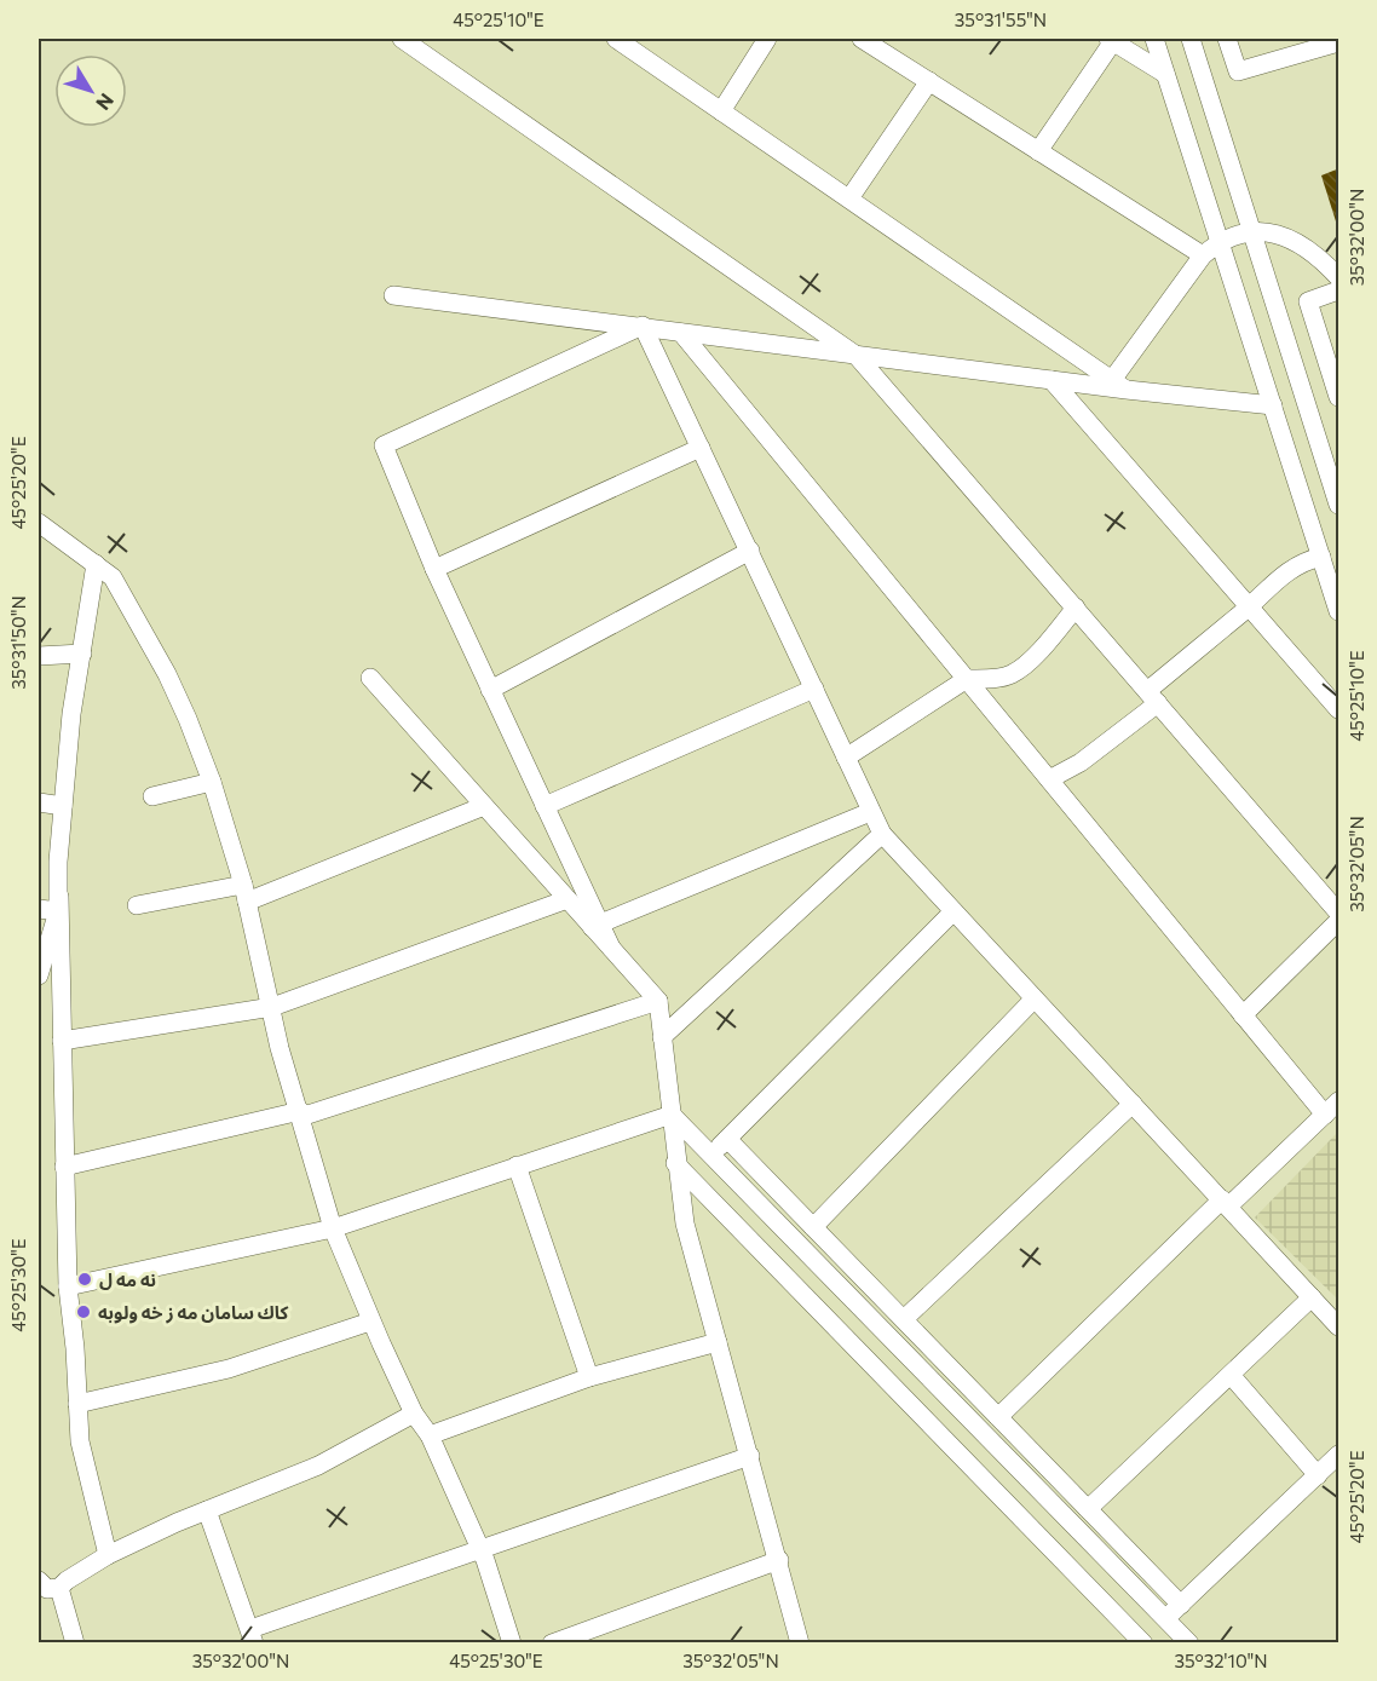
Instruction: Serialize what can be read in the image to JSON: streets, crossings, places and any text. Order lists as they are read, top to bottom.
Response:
{
  "places": ["نه مه ل", "كاك سامان مه ز خه ولوبه"],
  "north": "bottom right",
  "coordinates": [
    "45°25'10\"E",
    "35°31'55\"N",
    "35°32'00\"N",
    "45°25'20\"E",
    "35°31'50\"N",
    "35°32'05\"N",
    "45°25'30\"E",
    "35°32'10\"N"
  ]
}
